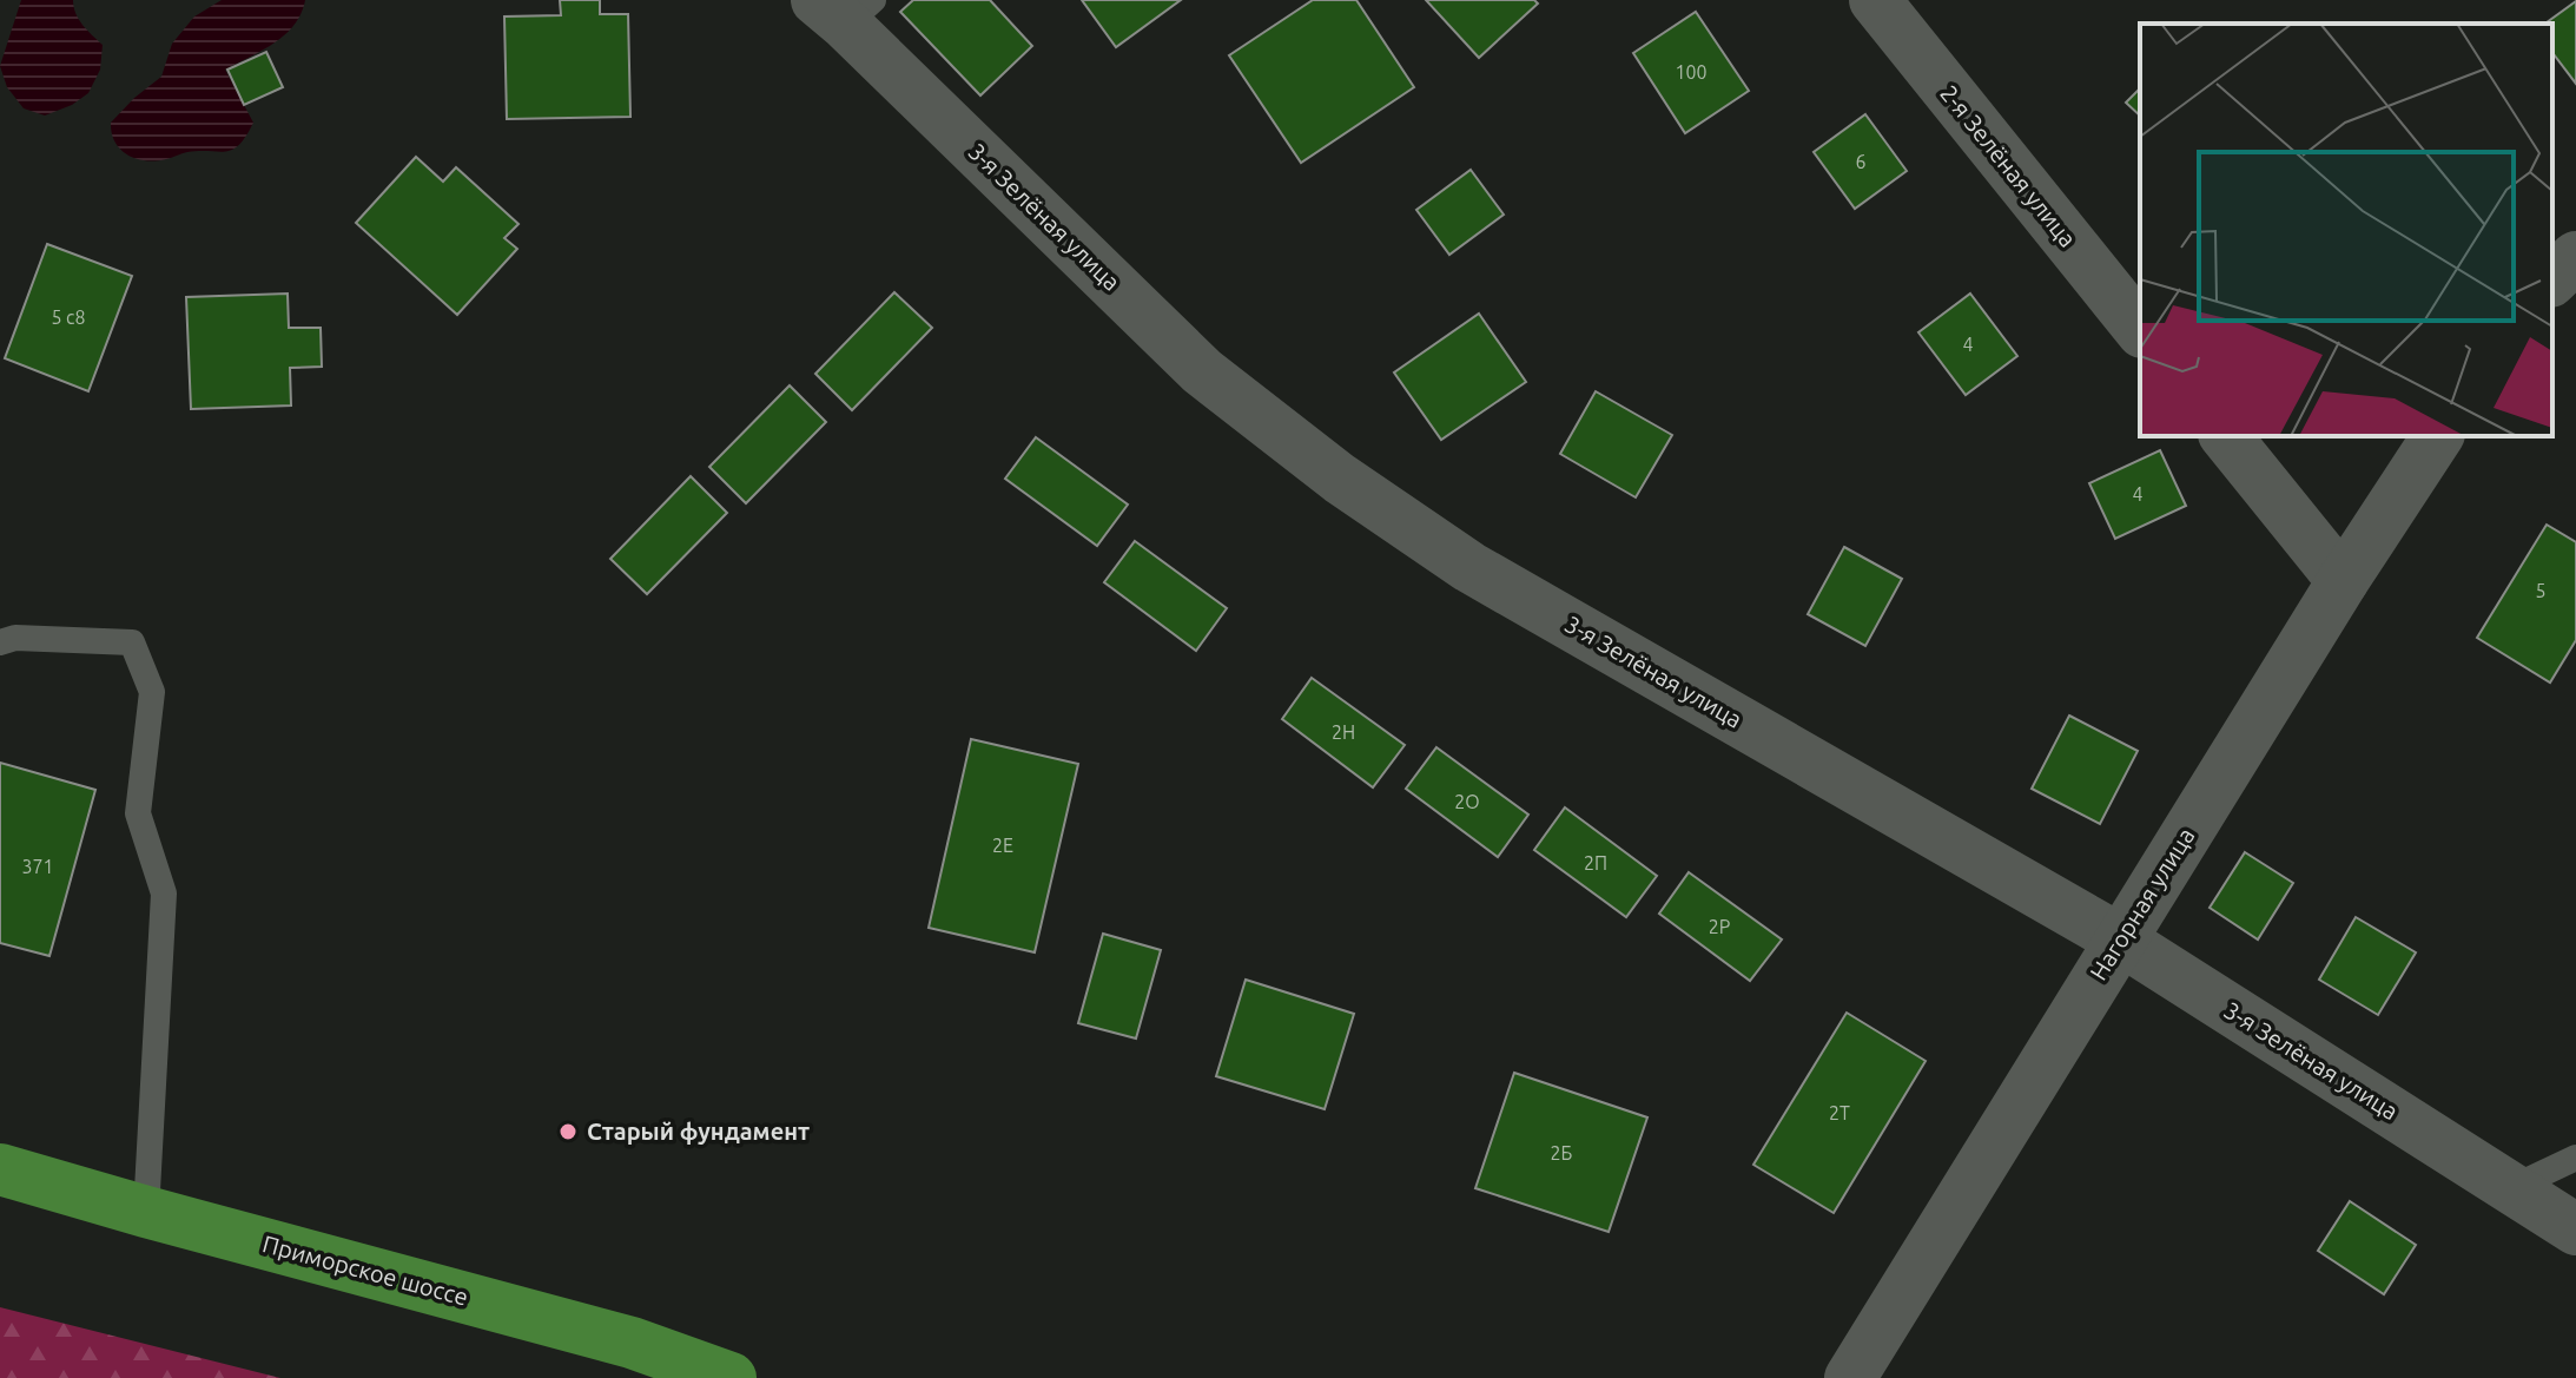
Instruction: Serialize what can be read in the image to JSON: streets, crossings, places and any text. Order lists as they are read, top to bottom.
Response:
{
  "streets": {
    "main road": ["Приморское шоссе"],
    "street": ["2-я Зелёная улица", "3-я Зелёная улица", "Нагорная улица"]
  },
  "crossings": [
    ["3-я Зелёная улица", "Нагорная улица"]
  ],
  "places": ["Старый фундамент"],
  "house_numbers": [
    "100",
    "6",
    "5 с8",
    "4",
    "4",
    "5",
    "2Н",
    "2О",
    "2Е",
    "2П",
    "371",
    "2Р",
    "2Т",
    "2Б"
  ]
}
